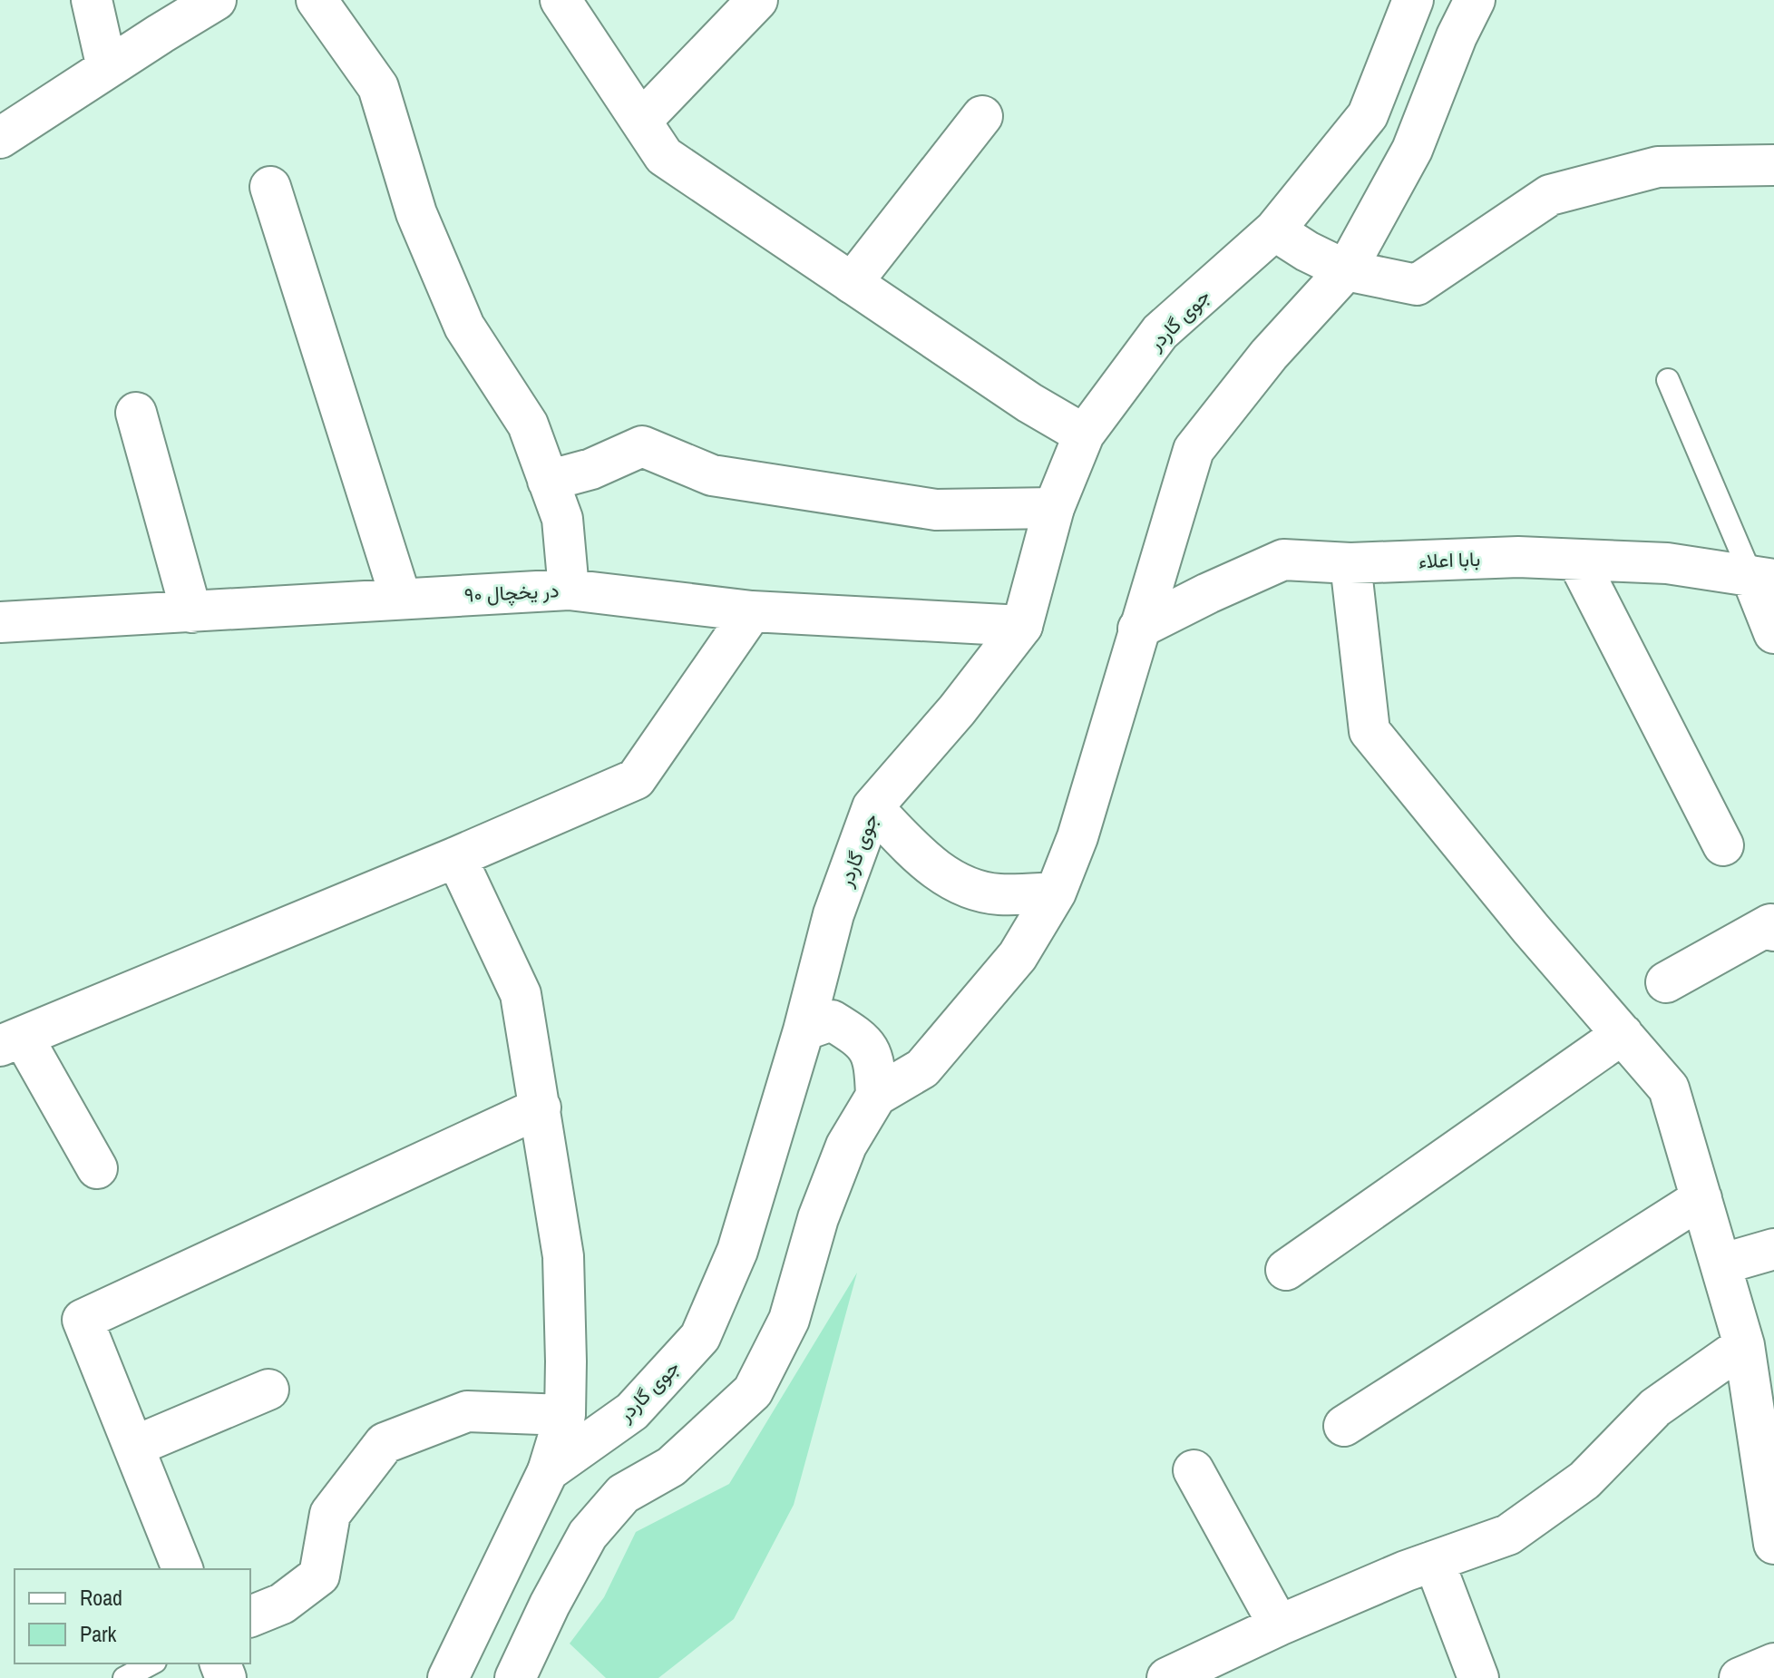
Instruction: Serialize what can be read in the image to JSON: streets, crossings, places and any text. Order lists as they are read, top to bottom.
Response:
{
  "streets": {
    "street": ["جوی گاردر", "بابا اعلاء", "در یخچال ۹۰"]
  },
  "crossings": [
    ["جوی گاردر", "در یخچال ۹۰"]
  ],
  "legend": ["Road", "Park"]
}
